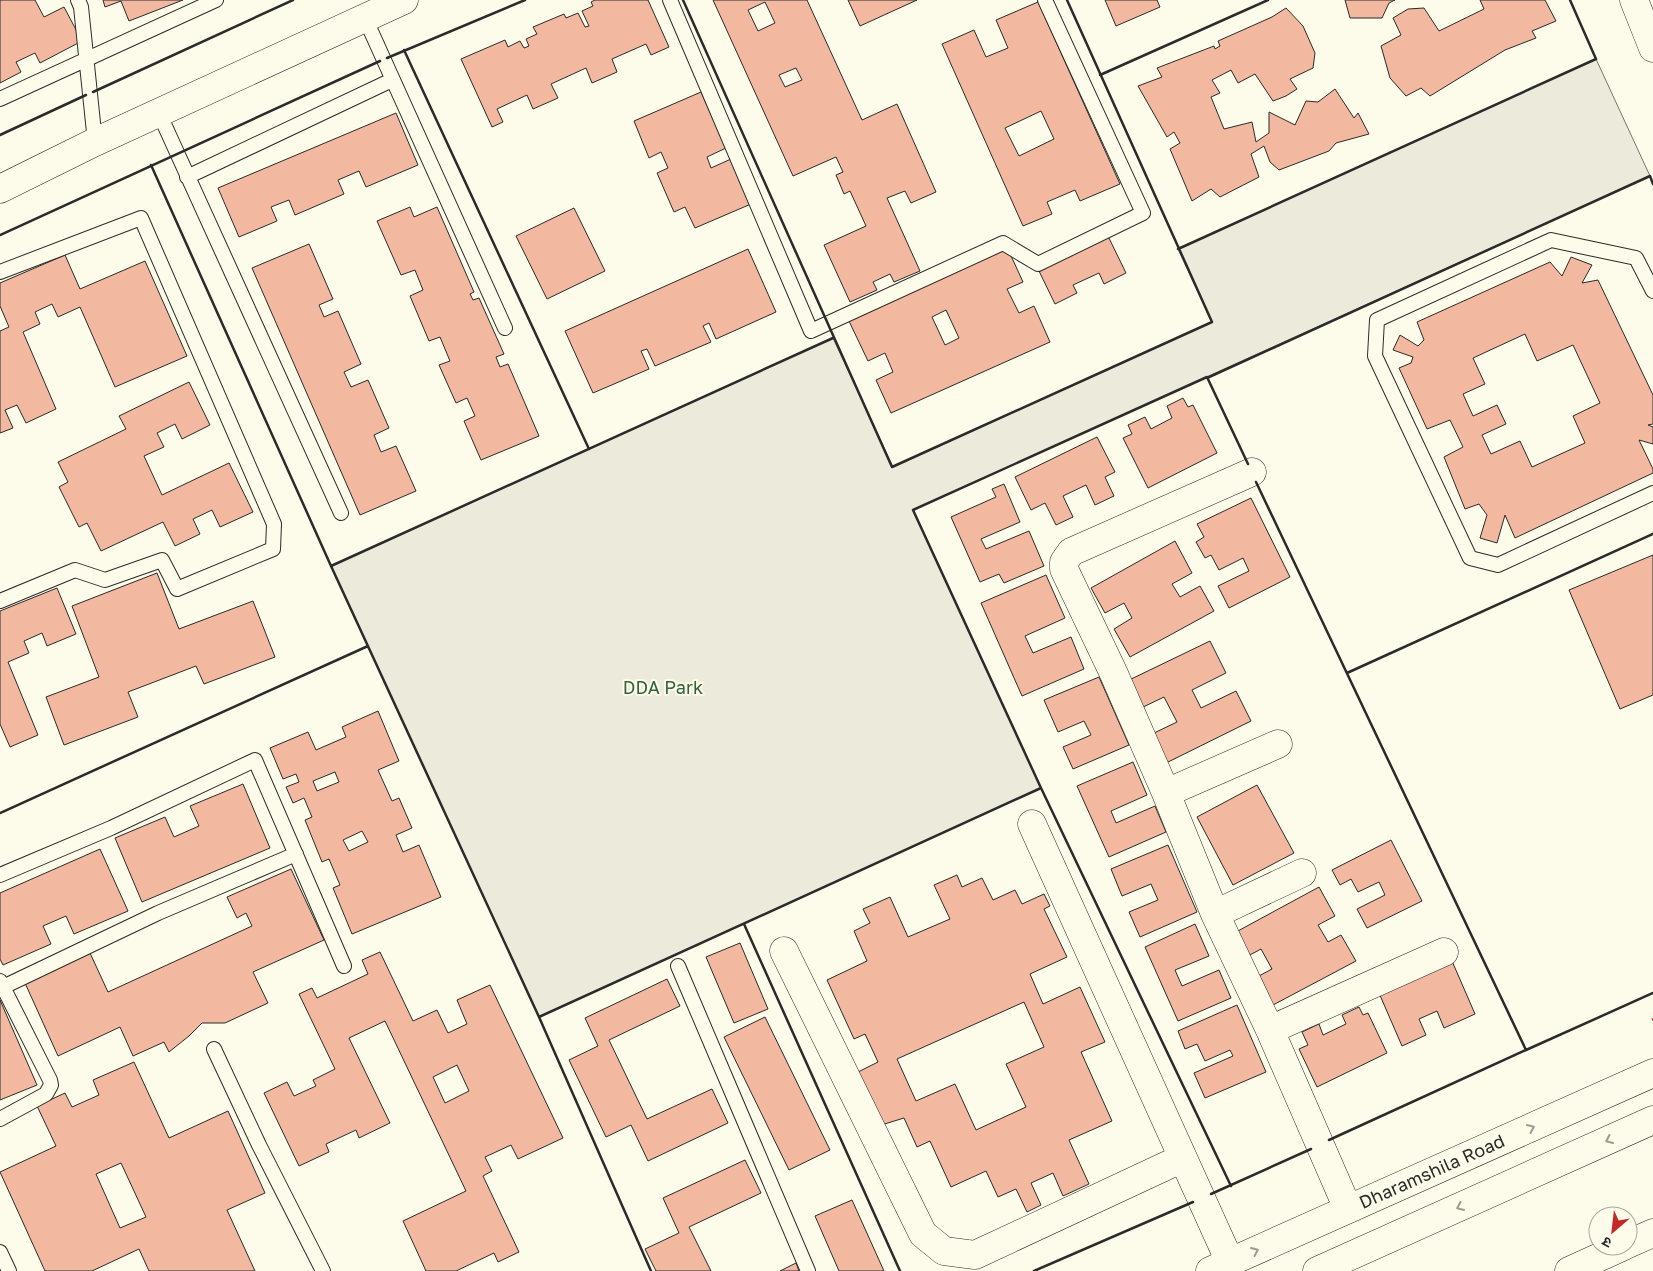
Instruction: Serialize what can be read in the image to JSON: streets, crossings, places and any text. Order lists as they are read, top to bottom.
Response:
{
  "streets": {
    "street": ["Dharamshila Road"]
  },
  "parks": ["DDA Park"],
  "north": "bottom left"
}
